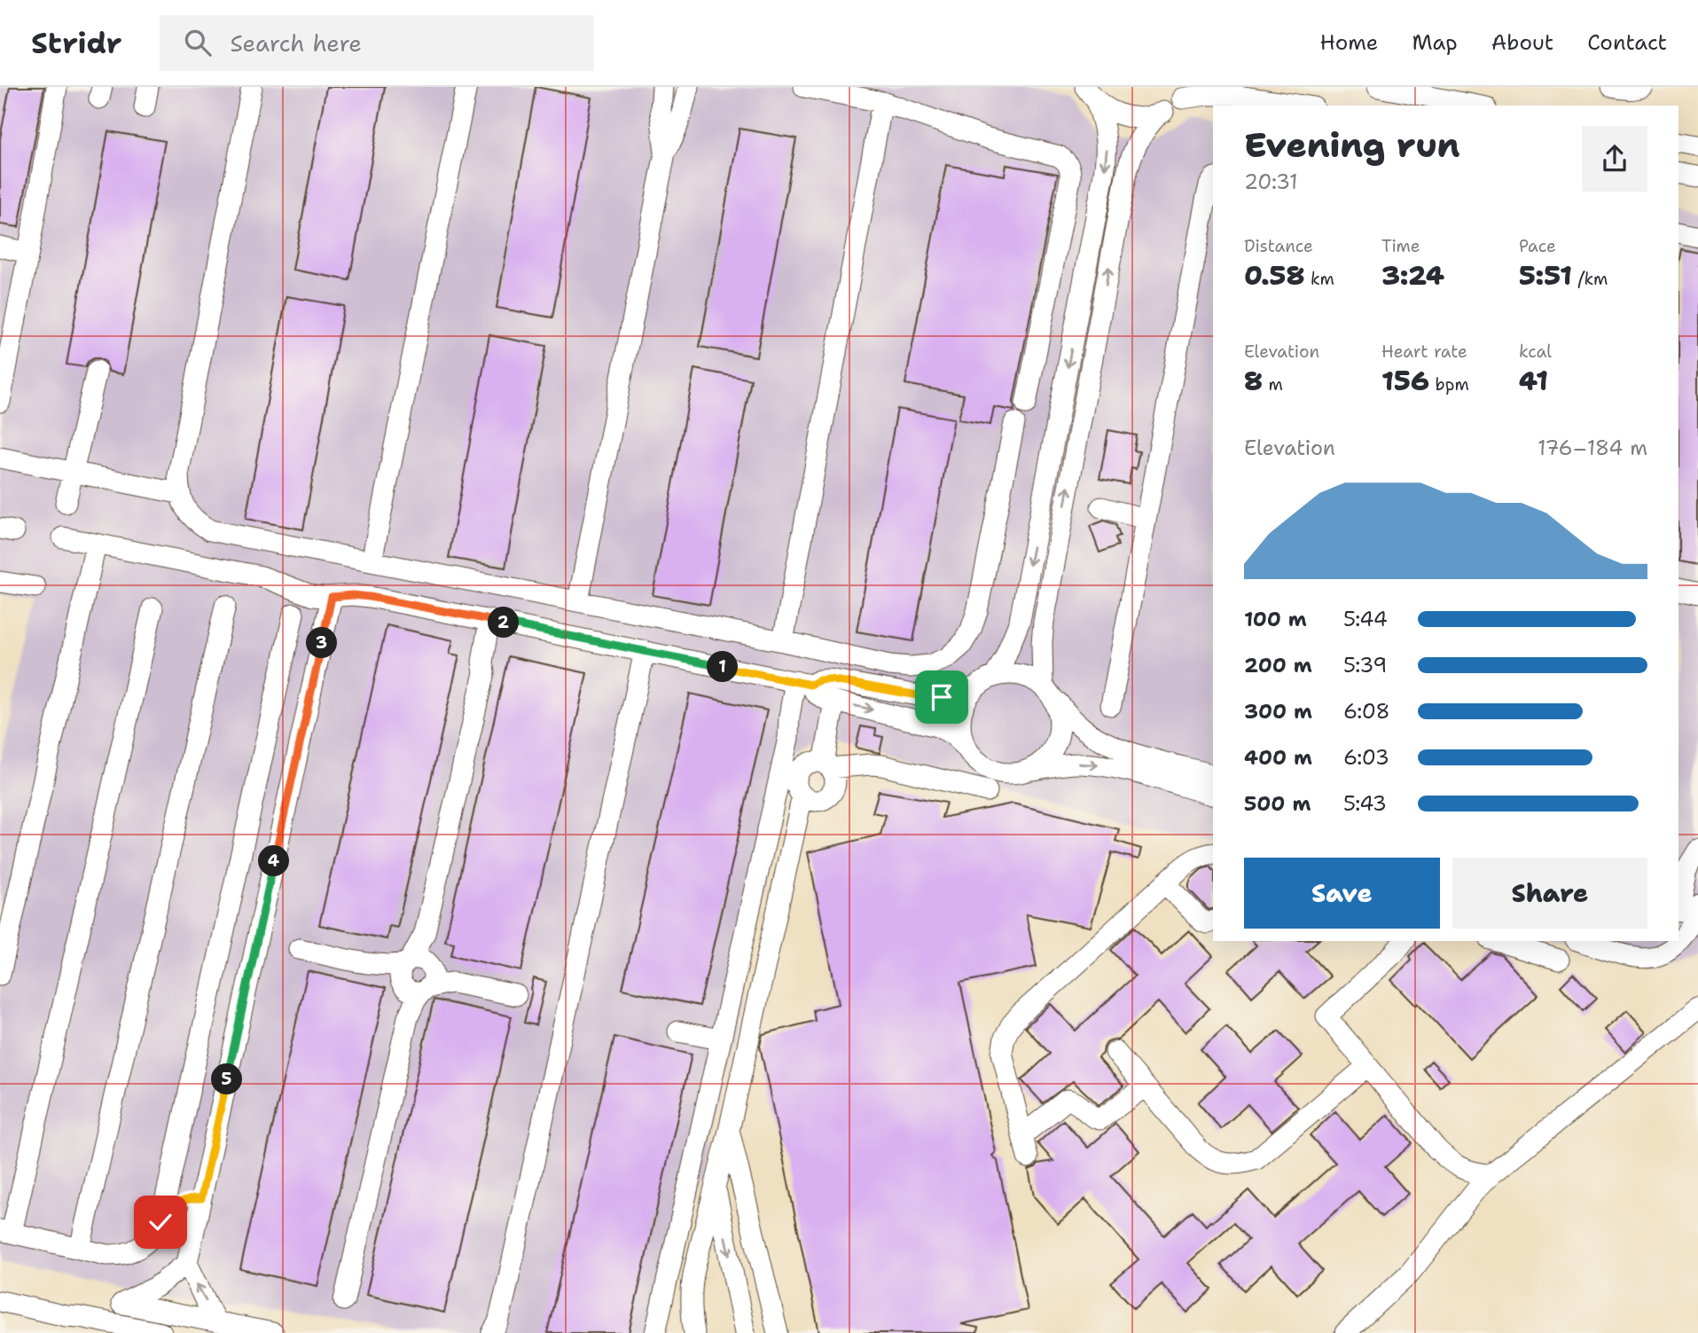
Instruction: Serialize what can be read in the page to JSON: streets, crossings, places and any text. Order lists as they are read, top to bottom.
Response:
{
  "page": {
    "header": "Stridr",
    "search": "Search here",
    "nav": [
      "Home",
      "Map",
      "About",
      "Contact"
    ],
    "heading": ["Evening run", "20:31"],
    "stats": [
      ["Distance", "0.58 km"],
      ["Time", "3:24"],
      ["Pace", "5:51 /km"],
      ["Elevation", "8 m"],
      ["Heart rate", "156 bpm"],
      ["kcal", "41"]
    ],
    "chart": ["Elevation", "176–184 m"],
    "list": [
      {
        "name": "100 m",
        "note": "5:44"
      },
      {
        "name": "200 m",
        "note": "5:39"
      },
      {
        "name": "300 m",
        "note": "6:08"
      },
      {
        "name": "400 m",
        "note": "6:03"
      },
      {
        "name": "500 m",
        "note": "5:43"
      }
    ],
    "pins": [
      "2",
      "3",
      "1",
      "4",
      "5"
    ],
    "buttons": ["Save", "Share"]
  }
}
